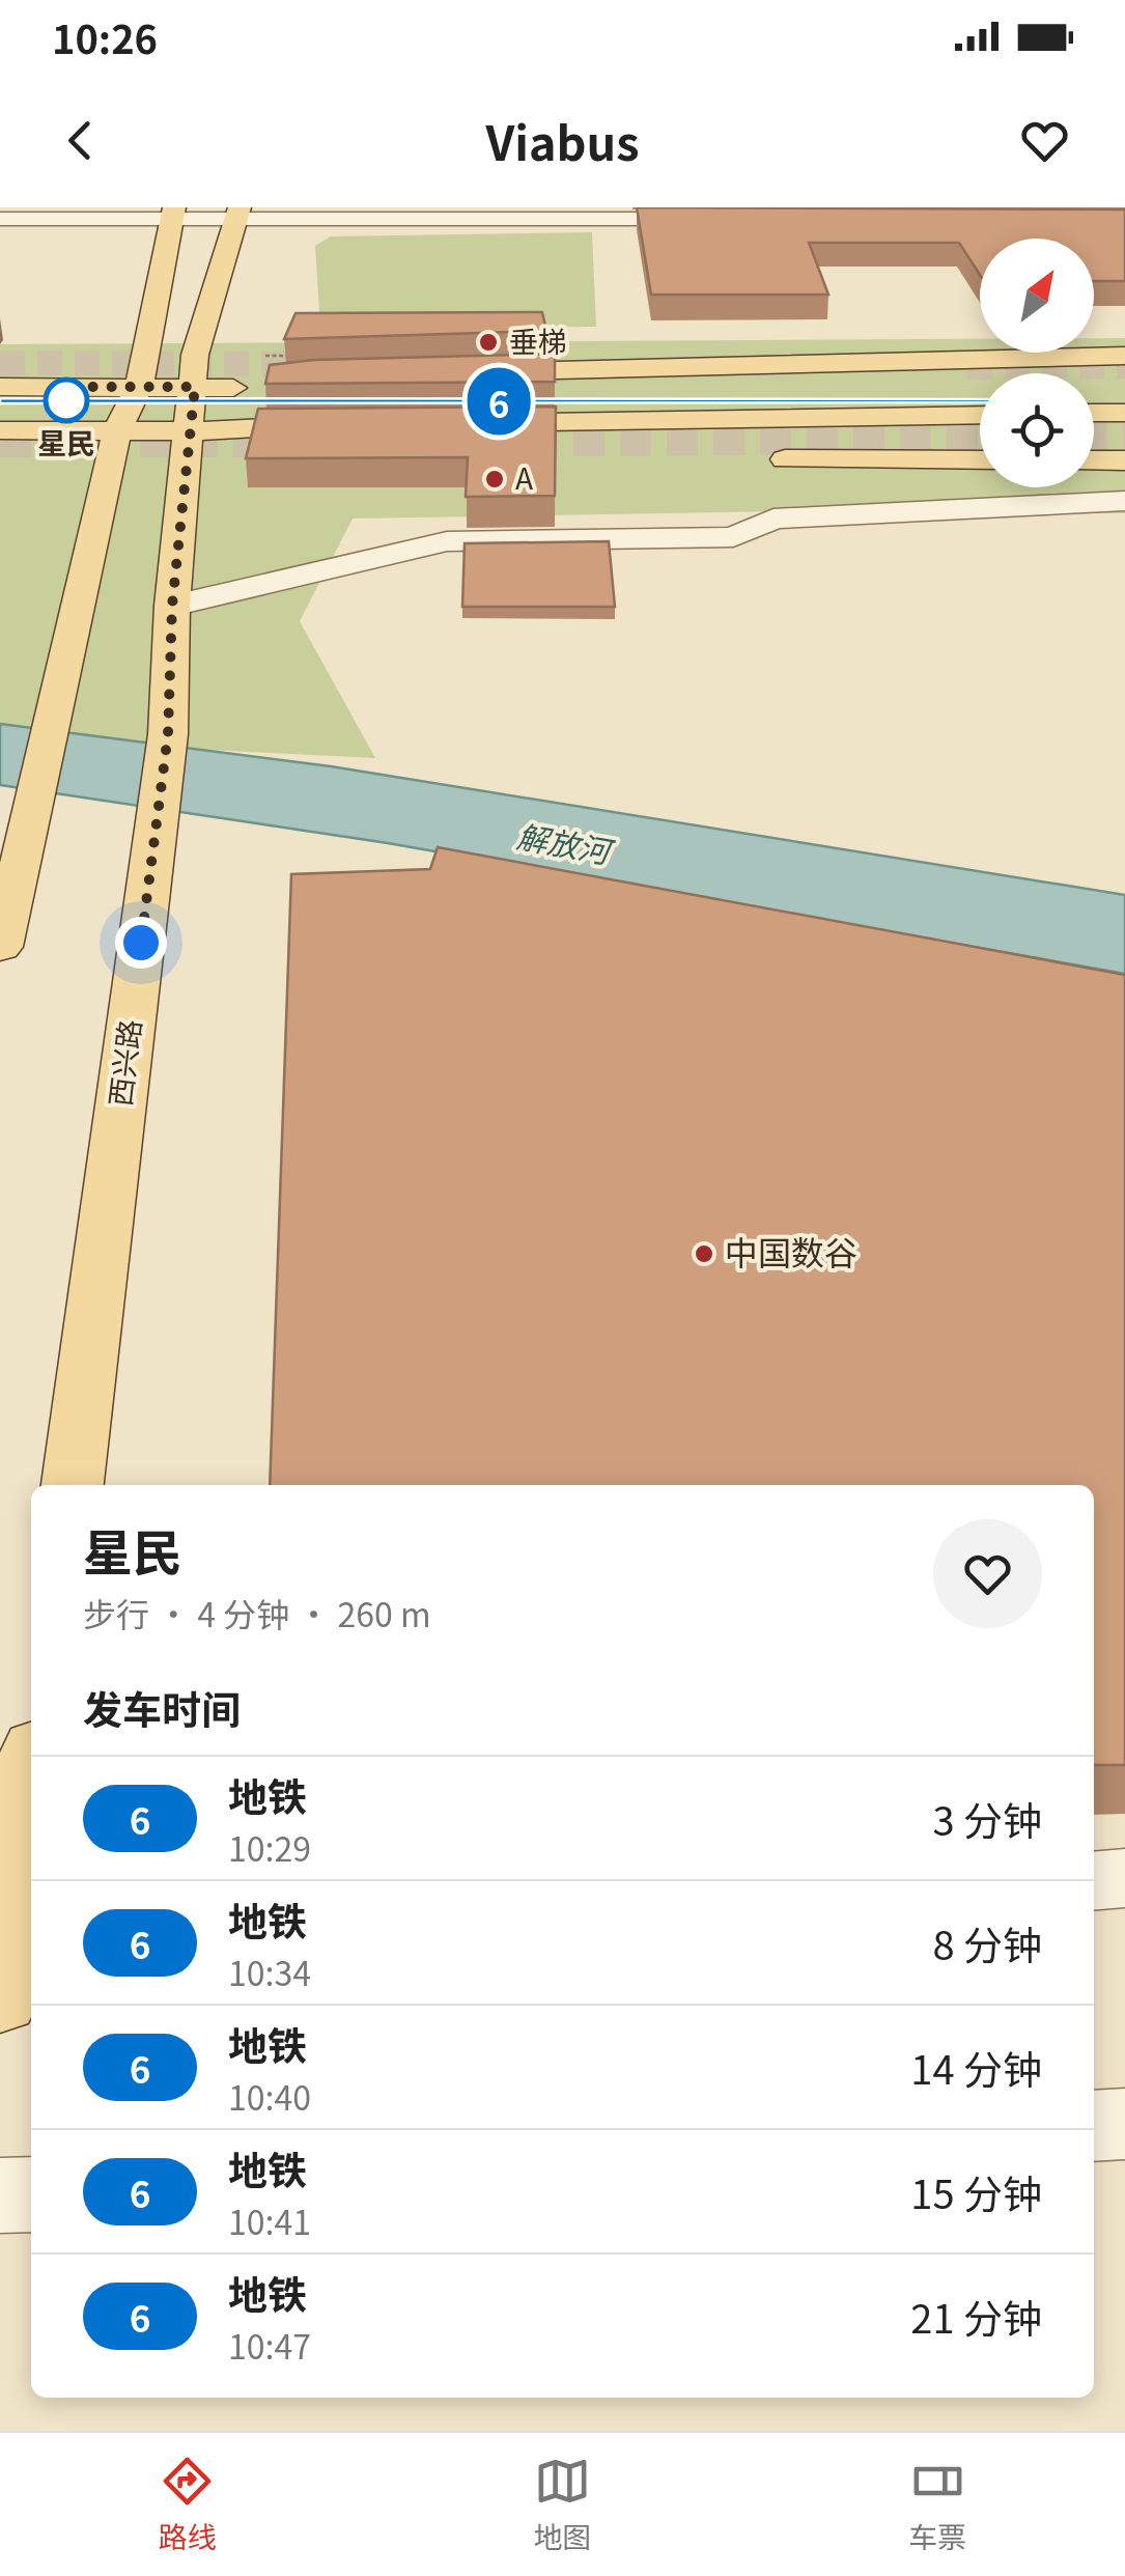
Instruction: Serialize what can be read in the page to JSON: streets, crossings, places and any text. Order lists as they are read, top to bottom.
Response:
{
  "streets": {
    "main road": ["西兴路"]
  },
  "water": ["解放河"],
  "places": [
    "垂梯",
    "星民",
    "A",
    "中国数谷"
  ],
  "lines": ["metro line 6"],
  "north": "top right",
  "page": {
    "status": "10:26",
    "header": "Viabus",
    "on_map": "6",
    "heading": [
      ["星民", "步行 · 4 分钟 · 260 m"],
      "发车时间"
    ],
    "list": [
      {
        "mark": "6",
        "name": "地铁",
        "note": "10:29",
        "value": "3 分钟"
      },
      {
        "mark": "6",
        "name": "地铁",
        "note": "10:34",
        "value": "8 分钟"
      },
      {
        "mark": "6",
        "name": "地铁",
        "note": "10:40",
        "value": "14 分钟"
      },
      {
        "mark": "6",
        "name": "地铁",
        "note": "10:41",
        "value": "15 分钟"
      },
      {
        "mark": "6",
        "name": "地铁",
        "note": "10:47",
        "value": "21 分钟"
      }
    ],
    "tabs": ["路线", "地图", "车票"]
  }
}
